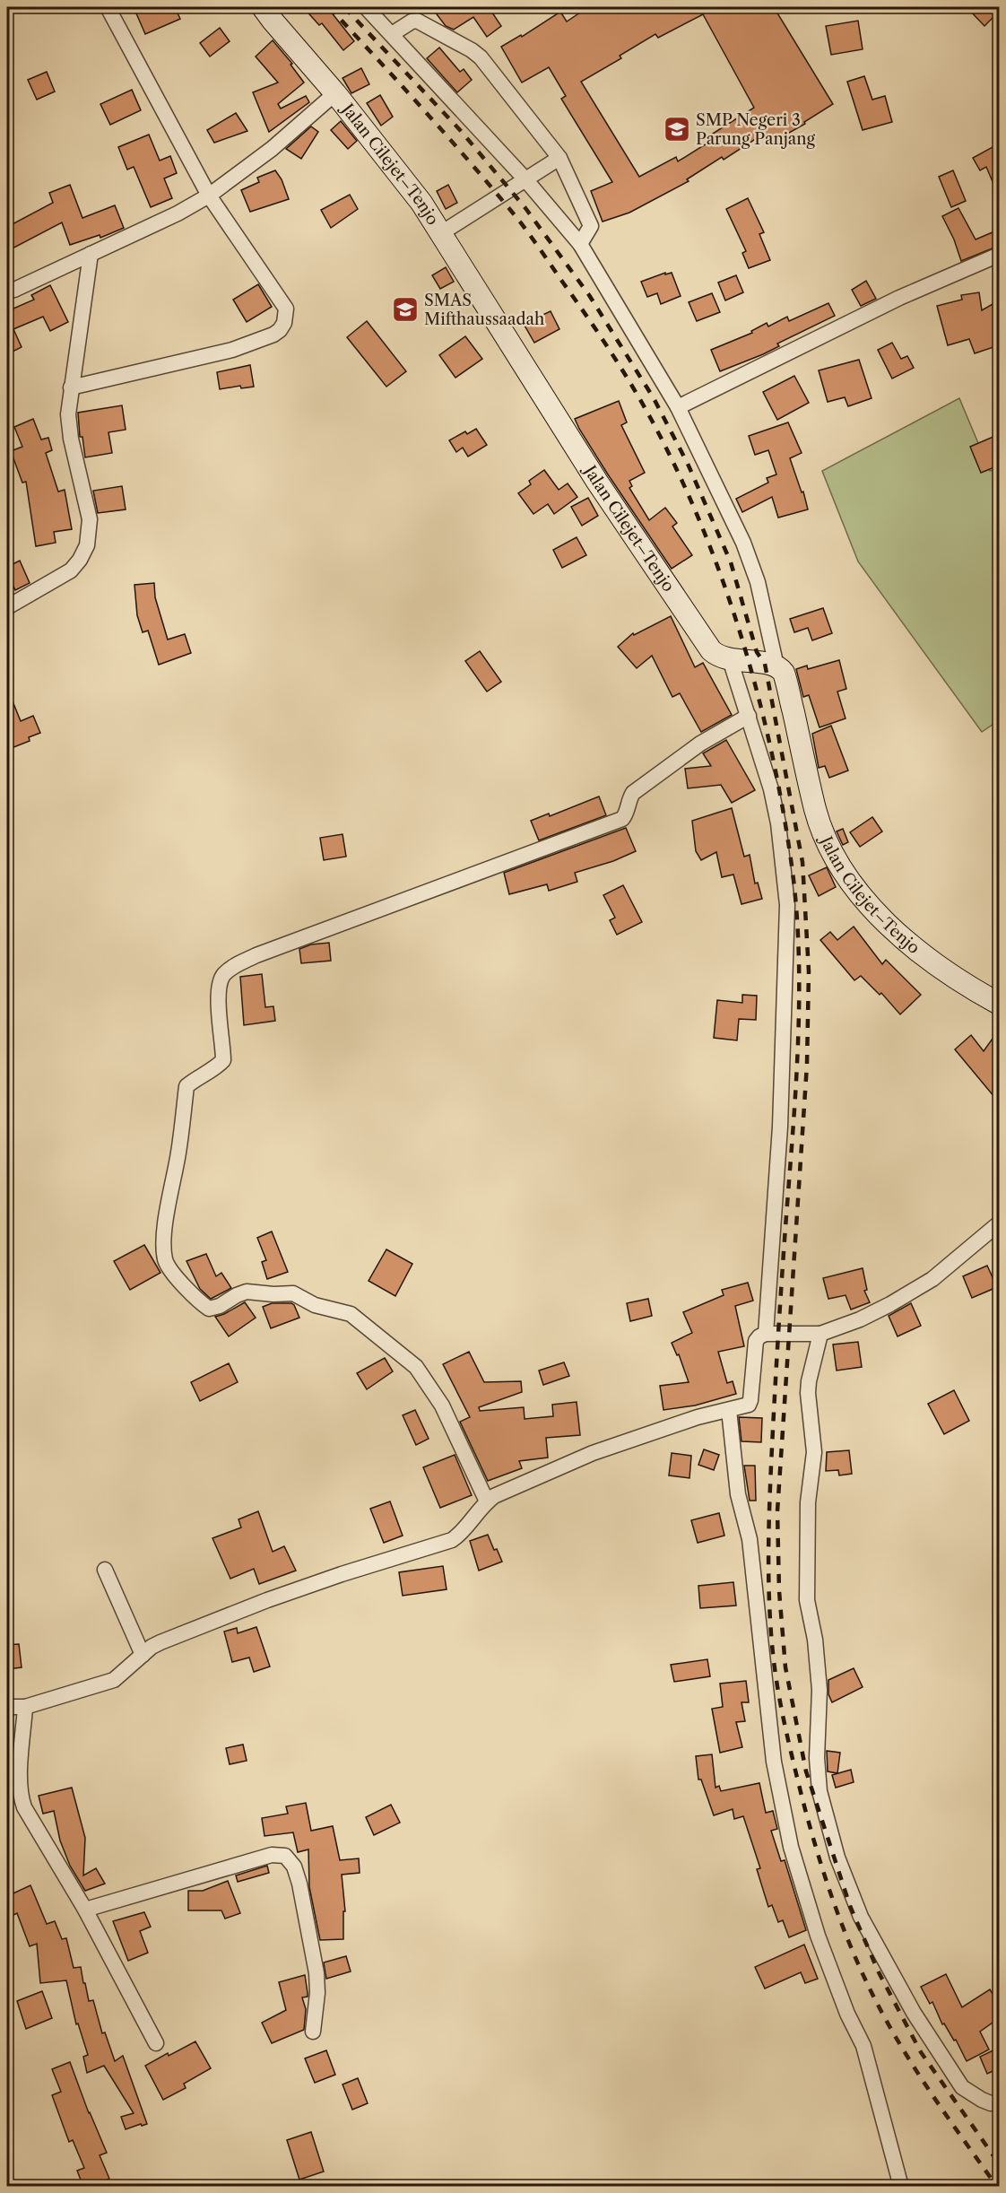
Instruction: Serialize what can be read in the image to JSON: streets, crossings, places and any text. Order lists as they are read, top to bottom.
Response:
{
  "streets": {
    "main road": ["Jalan Cilejet–Tenjo"]
  },
  "places": {
    "school or university": ["SMP Negeri 3 Parung Panjang", "SMAS Mifthaussaadah"]
  }
}
